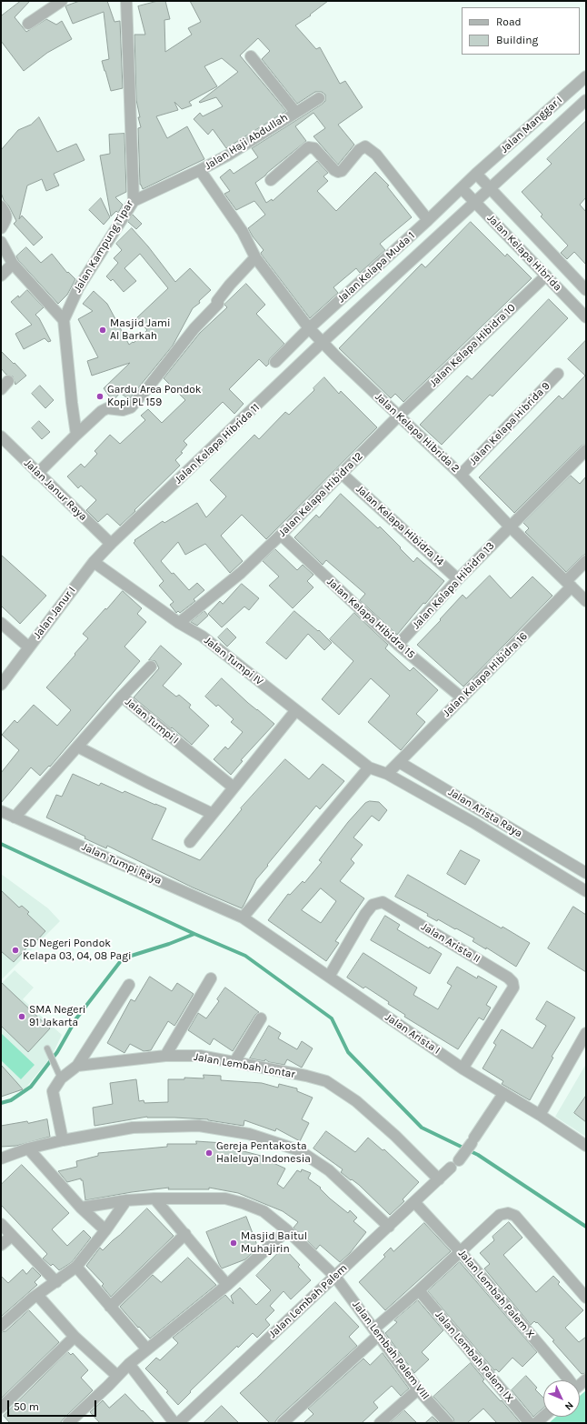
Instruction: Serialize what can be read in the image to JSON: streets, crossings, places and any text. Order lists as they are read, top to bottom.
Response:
{
  "streets": {
    "street": [
      "Jalan Manggar I",
      "Jalan Haji Abdullah",
      "Jalan Kampung Tipar",
      "Jalan Kelapa Hibrida",
      "Jalan Kelapa Muda 1",
      "Jalan Kelapa Hibidra 10",
      "Jalan Kelapa Hibrida 9",
      "Jalan Kelapa Hibrida 2",
      "Jalan Kelapa Hibrida 11",
      "Jalan Janur Raya",
      "Jalan Kelapa Hibidra 12",
      "Jalan Kelapa Hibidra 14",
      "Jalan Kelapa Hibidra 13",
      "Jalan Janur I",
      "Jalan Kelapa Hibidra 15",
      "Jalan Tumpi IV",
      "Jalan Kelapa Hibidra 16",
      "Jalan Tumpi I",
      "Jalan Arista Raya",
      "Jalan Tumpi Raya",
      "Jalan Arista II",
      "Jalan Arista I",
      "Jalan Lembah Lontar",
      "Jalan Lembah Palem X",
      "Jalan Lembah Palem",
      "Jalan Lembah Palem VIII",
      "Jalan Lembah Palem IX"
    ]
  },
  "crossings": [
    ["Jalan Manggar I", "Jalan Kelapa Hibrida"],
    ["Jalan Manggar I", "Jalan Kelapa Muda 1"],
    ["Jalan Haji Abdullah", "Jalan Kampung Tipar"],
    ["Jalan Haji Abdullah", "Jalan Kelapa Hibrida 2"],
    ["Jalan Kelapa Hibrida", "Jalan Kelapa Muda 1"],
    ["Jalan Kelapa Hibrida", "Jalan Kelapa Hibidra 10"],
    ["Jalan Kelapa Muda 1", "Jalan Kelapa Hibrida 2"],
    ["Jalan Kelapa Muda 1", "Jalan Kelapa Hibrida 11"],
    ["Jalan Kelapa Hibidra 10", "Jalan Kelapa Hibrida 2"],
    ["Jalan Kelapa Hibidra 10", "Jalan Kelapa Hibidra 12"],
    ["Jalan Kelapa Hibrida 9", "Jalan Kelapa Hibrida 2"],
    ["Jalan Kelapa Hibrida 2", "Jalan Kelapa Hibrida 11"],
    ["Jalan Kelapa Hibrida 2", "Jalan Kelapa Hibidra 12"],
    ["Jalan Kelapa Hibrida 2", "Jalan Kelapa Hibidra 13"],
    ["Jalan Kelapa Hibrida 2", "Jalan Kelapa Hibidra 16"],
    ["Jalan Kelapa Hibrida 11", "Jalan Janur Raya"],
    ["Jalan Kelapa Hibrida 11", "Jalan Janur I"],
    ["Jalan Janur Raya", "Jalan Janur I"],
    ["Jalan Kelapa Hibidra 12", "Jalan Kelapa Hibidra 14"],
    ["Jalan Kelapa Hibidra 12", "Jalan Kelapa Hibidra 15"],
    ["Jalan Kelapa Hibidra 12", "Jalan Tumpi IV"],
    ["Jalan Kelapa Hibidra 14", "Jalan Kelapa Hibidra 13"],
    ["Jalan Kelapa Hibidra 13", "Jalan Kelapa Hibidra 15"],
    ["Jalan Janur I", "Jalan Tumpi IV"],
    ["Jalan Kelapa Hibidra 15", "Jalan Kelapa Hibidra 16"],
    ["Jalan Tumpi IV", "Jalan Arista Raya"],
    ["Jalan Kelapa Hibidra 16", "Jalan Arista Raya"],
    ["Jalan Tumpi I", "Jalan Tumpi Raya"],
    ["Jalan Tumpi Raya", "Jalan Arista I"],
    ["Jalan Arista II", "Jalan Arista I"],
    ["Jalan Arista I", "Jalan Lembah Palem"],
    ["Jalan Lembah Lontar", "Jalan Lembah Palem"],
    ["Jalan Lembah Palem X", "Jalan Lembah Palem"],
    ["Jalan Lembah Palem", "Jalan Lembah Palem VIII"]
  ],
  "places": [
    "Masjid Jami Al Barkah",
    "Gardu Area Pondok Kopi PL 159",
    "SD Negeri Pondok Kelapa 03, 04, 08 Pagi",
    "SMA Negeri 91 Jakarta",
    "Gereja Pentakosta Haleluya Indonesia",
    "Masjid Baitul Muhajirin"
  ],
  "legend": ["Road", "Building"],
  "scale_bar": "50 m",
  "north": "bottom right"
}
